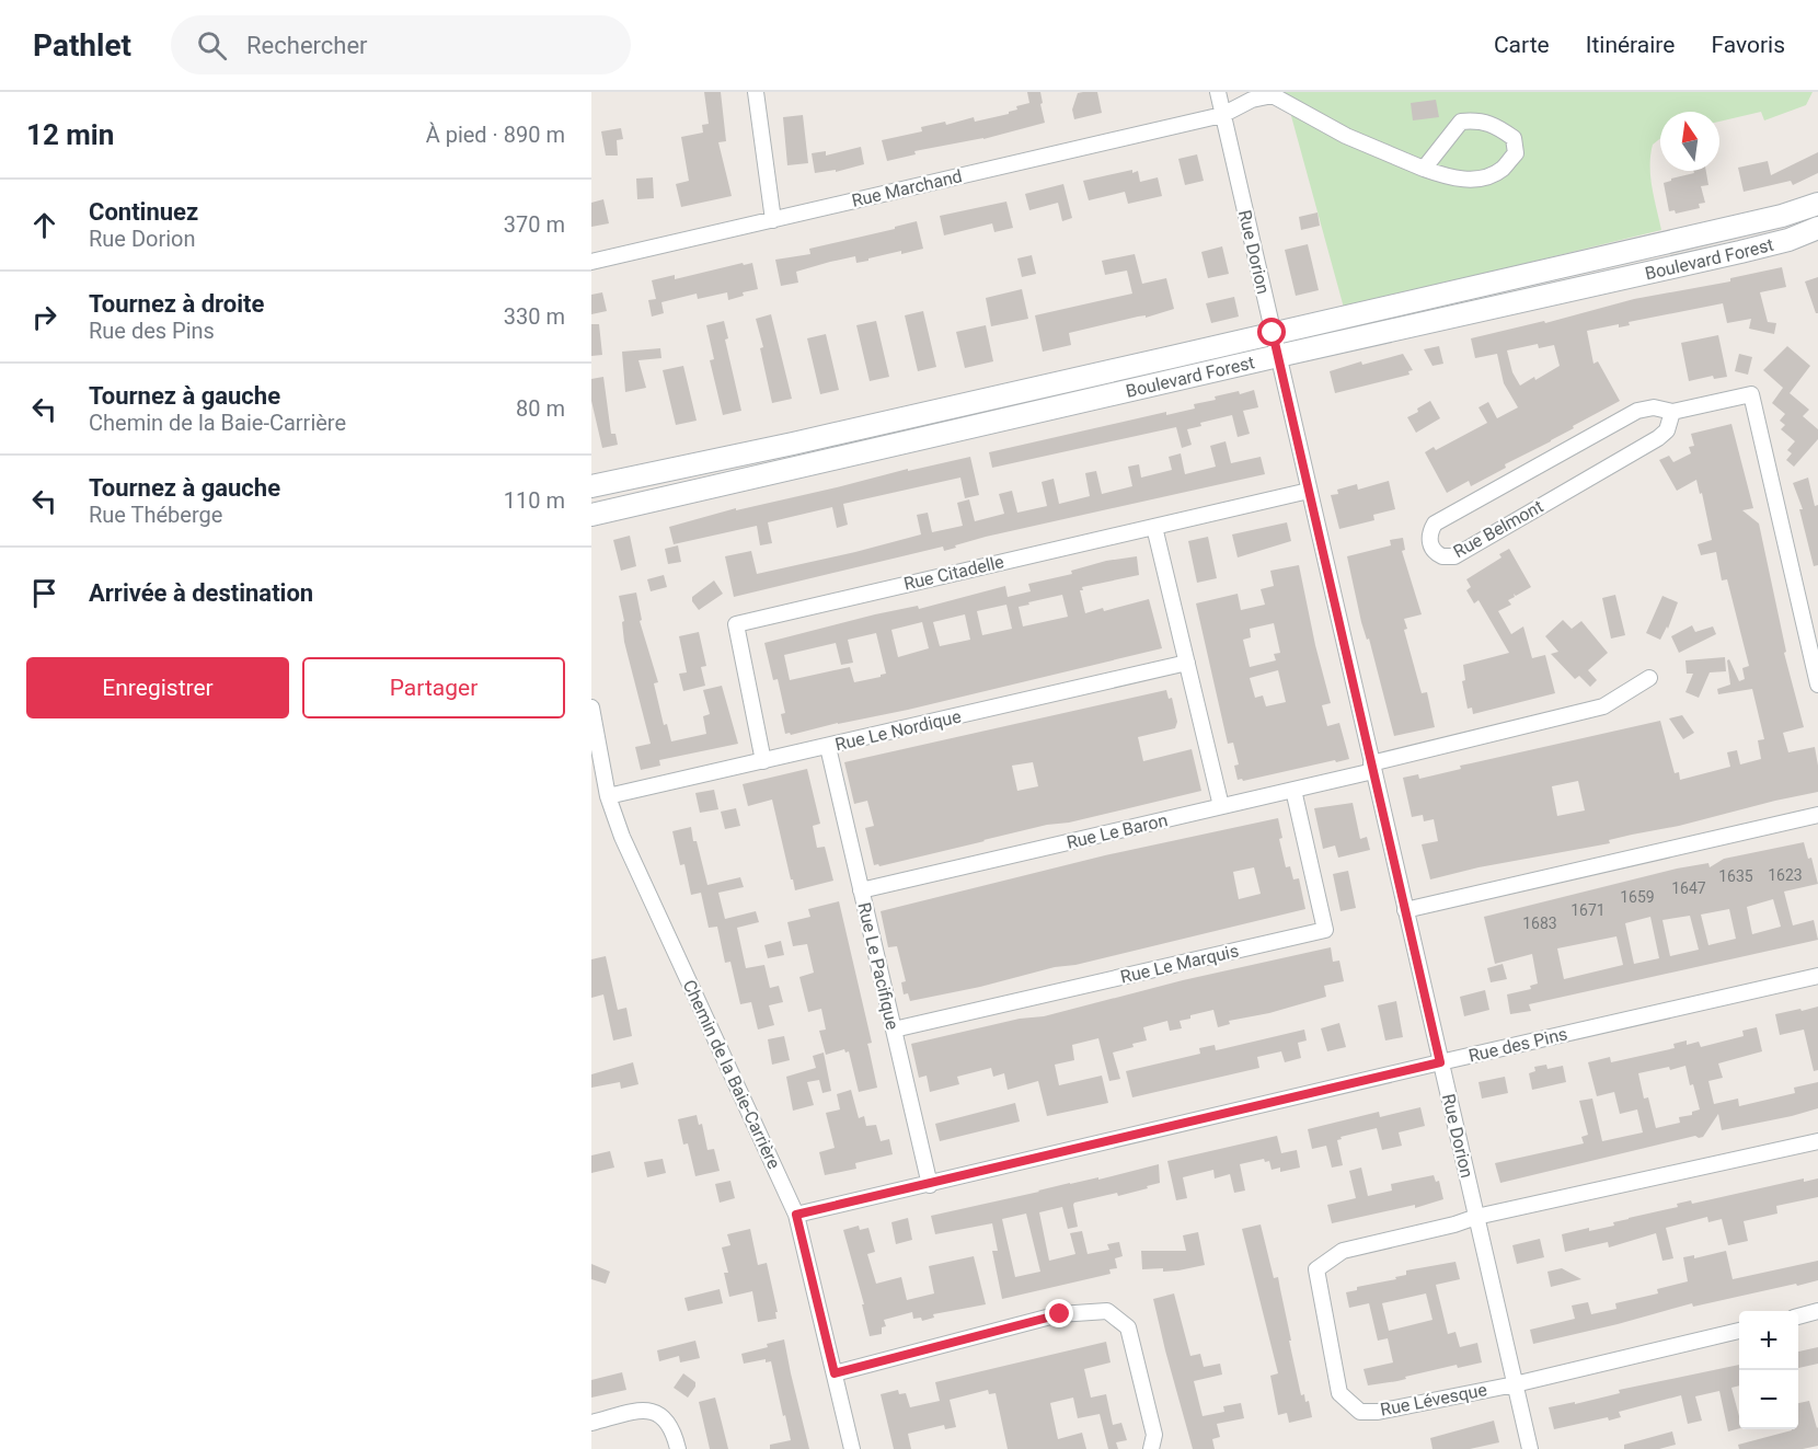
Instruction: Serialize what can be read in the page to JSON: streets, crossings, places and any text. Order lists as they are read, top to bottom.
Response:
{
  "streets": {
    "street": [
      "Rue Marchand",
      "Rue Dorion",
      "Boulevard Forest",
      "Rue Belmont",
      "Rue Citadelle",
      "Rue Le Nordique",
      "Rue Le Baron",
      "Rue Le Marquis",
      "Rue Le Pacifique",
      "Rue des Pins",
      "Chemin de la Baie-Carrière",
      "Rue Lévesque"
    ]
  },
  "crossings": [
    ["Rue Marchand", "Rue Dorion"],
    ["Rue Dorion", "Boulevard Forest"],
    ["Rue Dorion", "Rue Citadelle"],
    ["Rue Dorion", "Rue Le Baron"],
    ["Rue Dorion", "Rue des Pins"],
    ["Rue Dorion", "Rue Lévesque"],
    ["Rue Citadelle", "Rue Le Nordique"],
    ["Rue Le Nordique", "Rue Le Pacifique"],
    ["Rue Le Nordique", "Chemin de la Baie-Carrière"],
    ["Rue Le Baron", "Rue Le Marquis"],
    ["Rue Le Baron", "Rue Le Pacifique"],
    ["Rue Le Marquis", "Rue Le Pacifique"],
    ["Rue Le Pacifique", "Rue des Pins"],
    ["Rue des Pins", "Chemin de la Baie-Carrière"]
  ],
  "house_numbers": [
    "1623",
    "1635",
    "1647",
    "1659",
    "1671",
    "1683"
  ],
  "north": "top",
  "page": {
    "header": "Pathlet",
    "search": "Rechercher",
    "nav": ["Carte", "Itinéraire", "Favoris"],
    "heading": ["12 min", "À pied · 890 m"],
    "list": [
      ["Continuez", "Rue Dorion", "370 m"],
      ["Tournez à droite", "Rue des Pins", "330 m"],
      ["Tournez à gauche", "Chemin de la Baie-Carrière", "80 m"],
      ["Tournez à gauche", "Rue Théberge", "110 m"],
      "Arrivée à destination"
    ],
    "buttons": ["Enregistrer", "Partager"],
    "map_buttons": ["+", "−"]
  }
}
